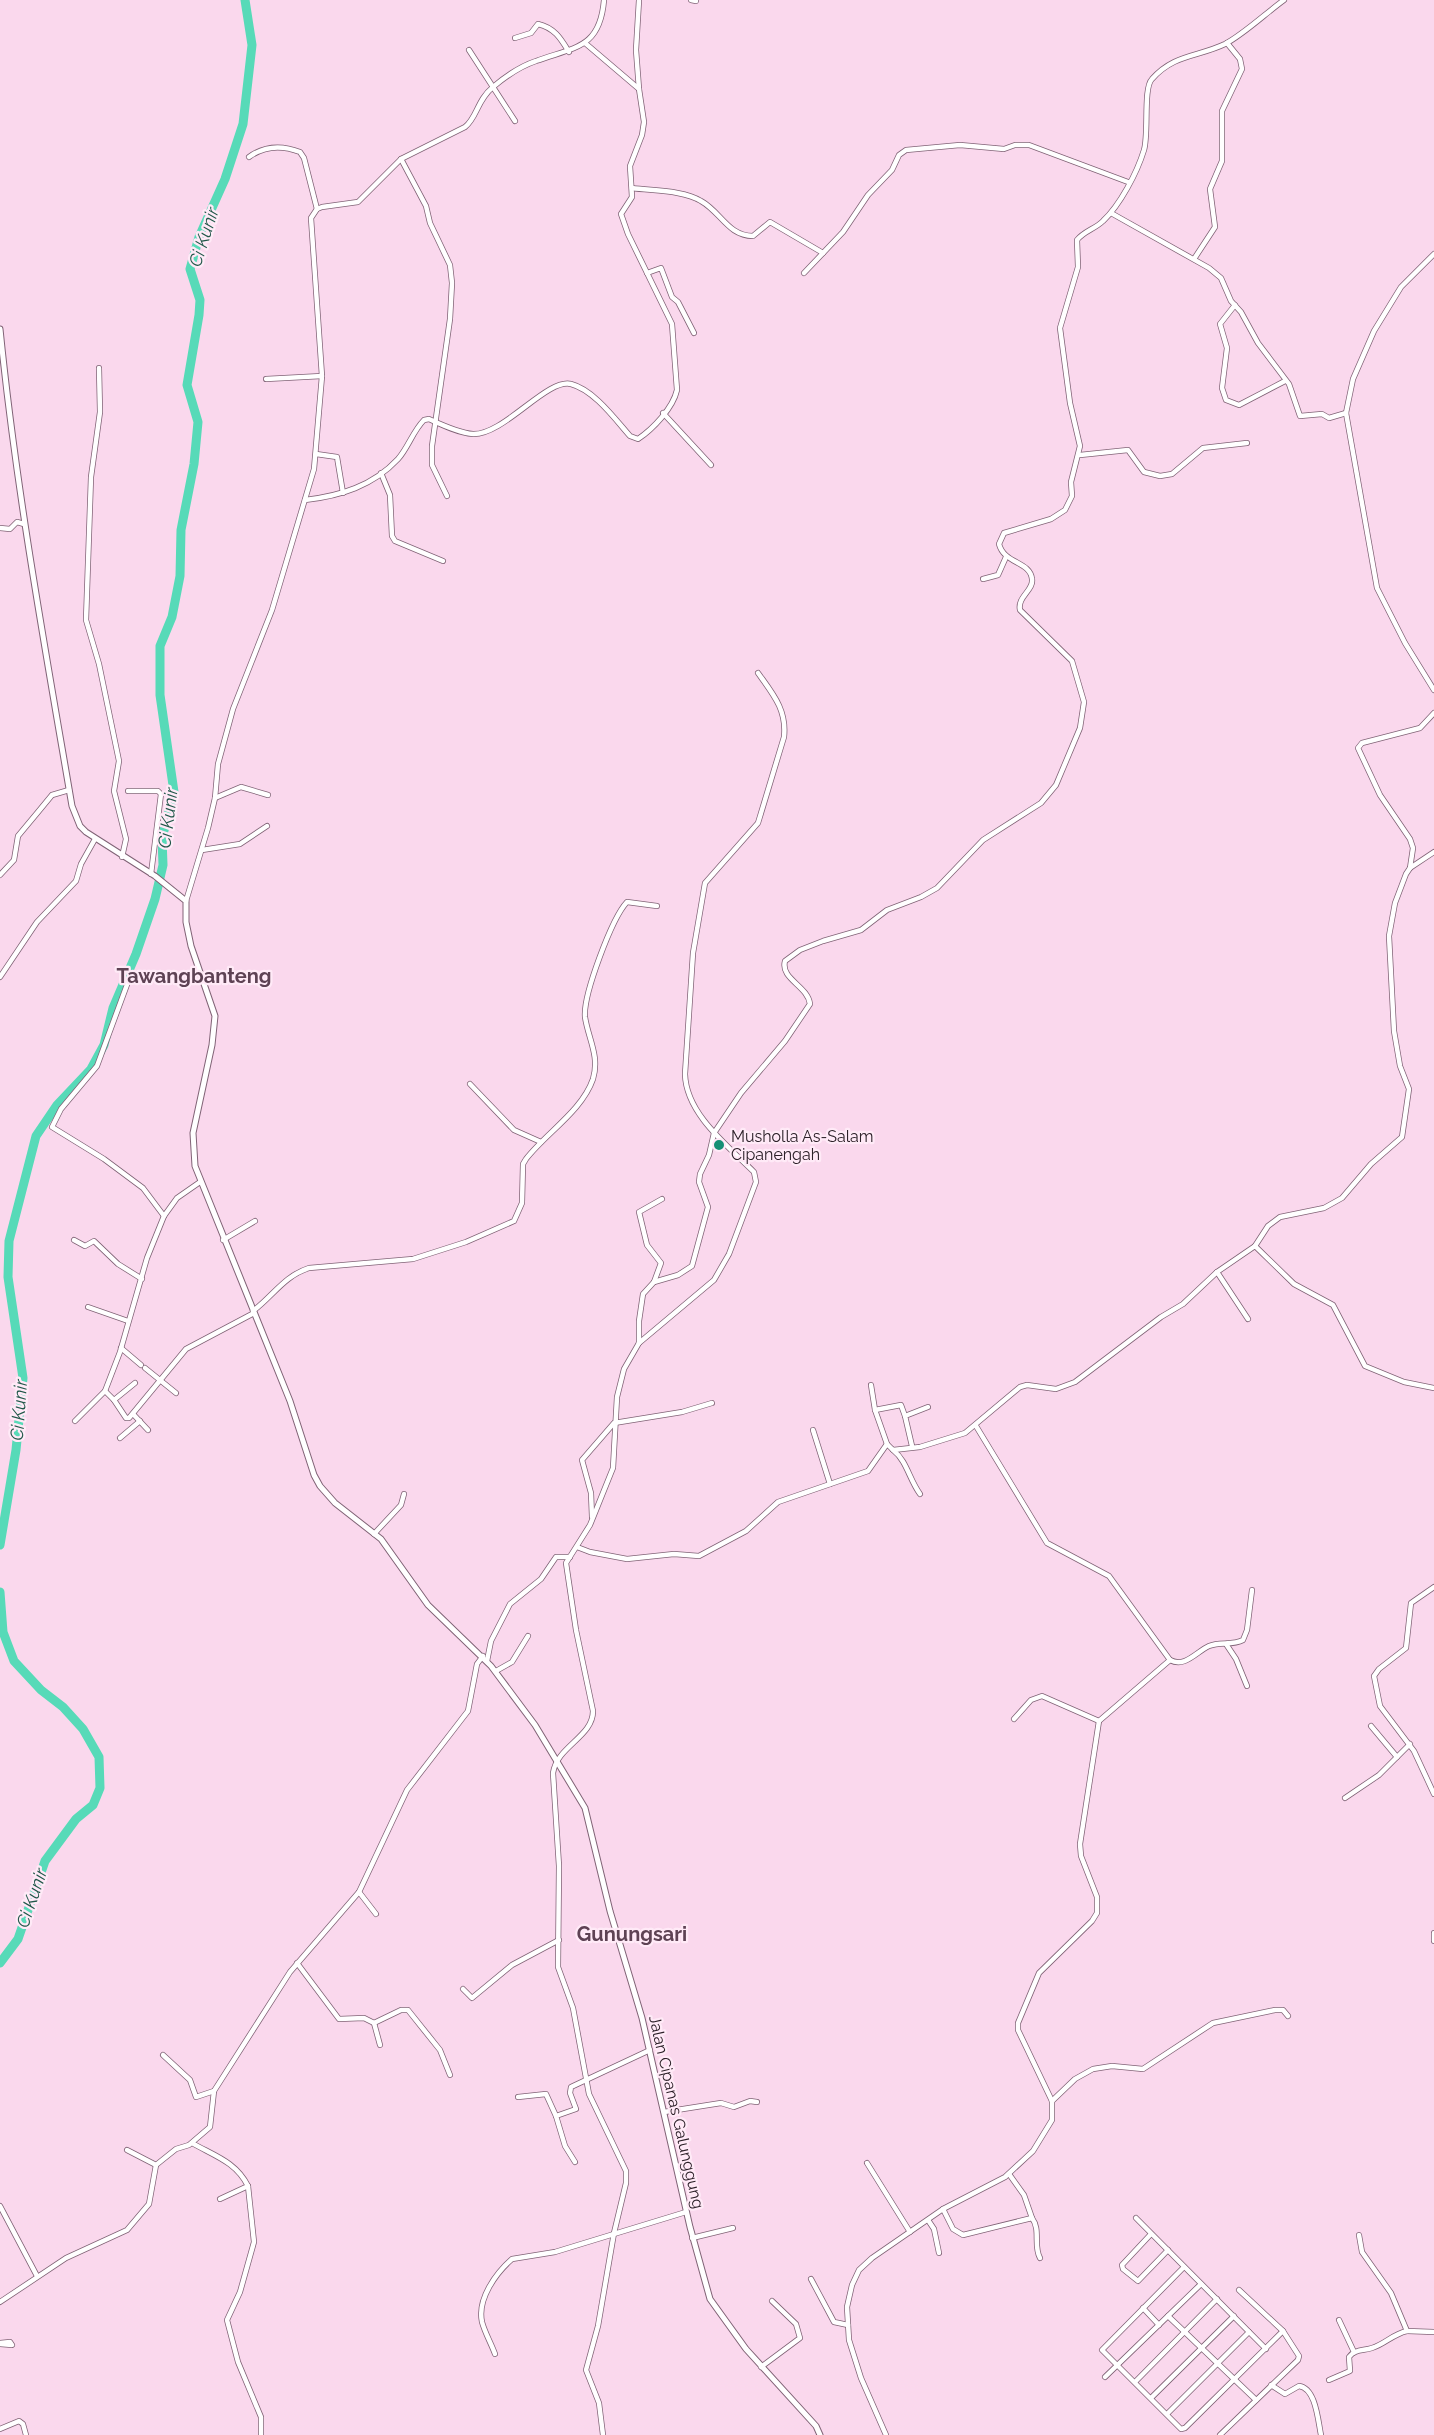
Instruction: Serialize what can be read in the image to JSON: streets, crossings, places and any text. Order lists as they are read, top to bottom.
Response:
{
  "streets": {
    "street": ["Jalan Cipanas Galunggung"]
  },
  "districts": ["Tawangbanteng", "Gunungsari"],
  "water": ["Ci Kunir"],
  "places": ["Musholla As-Salam Cipanengah"]
}
